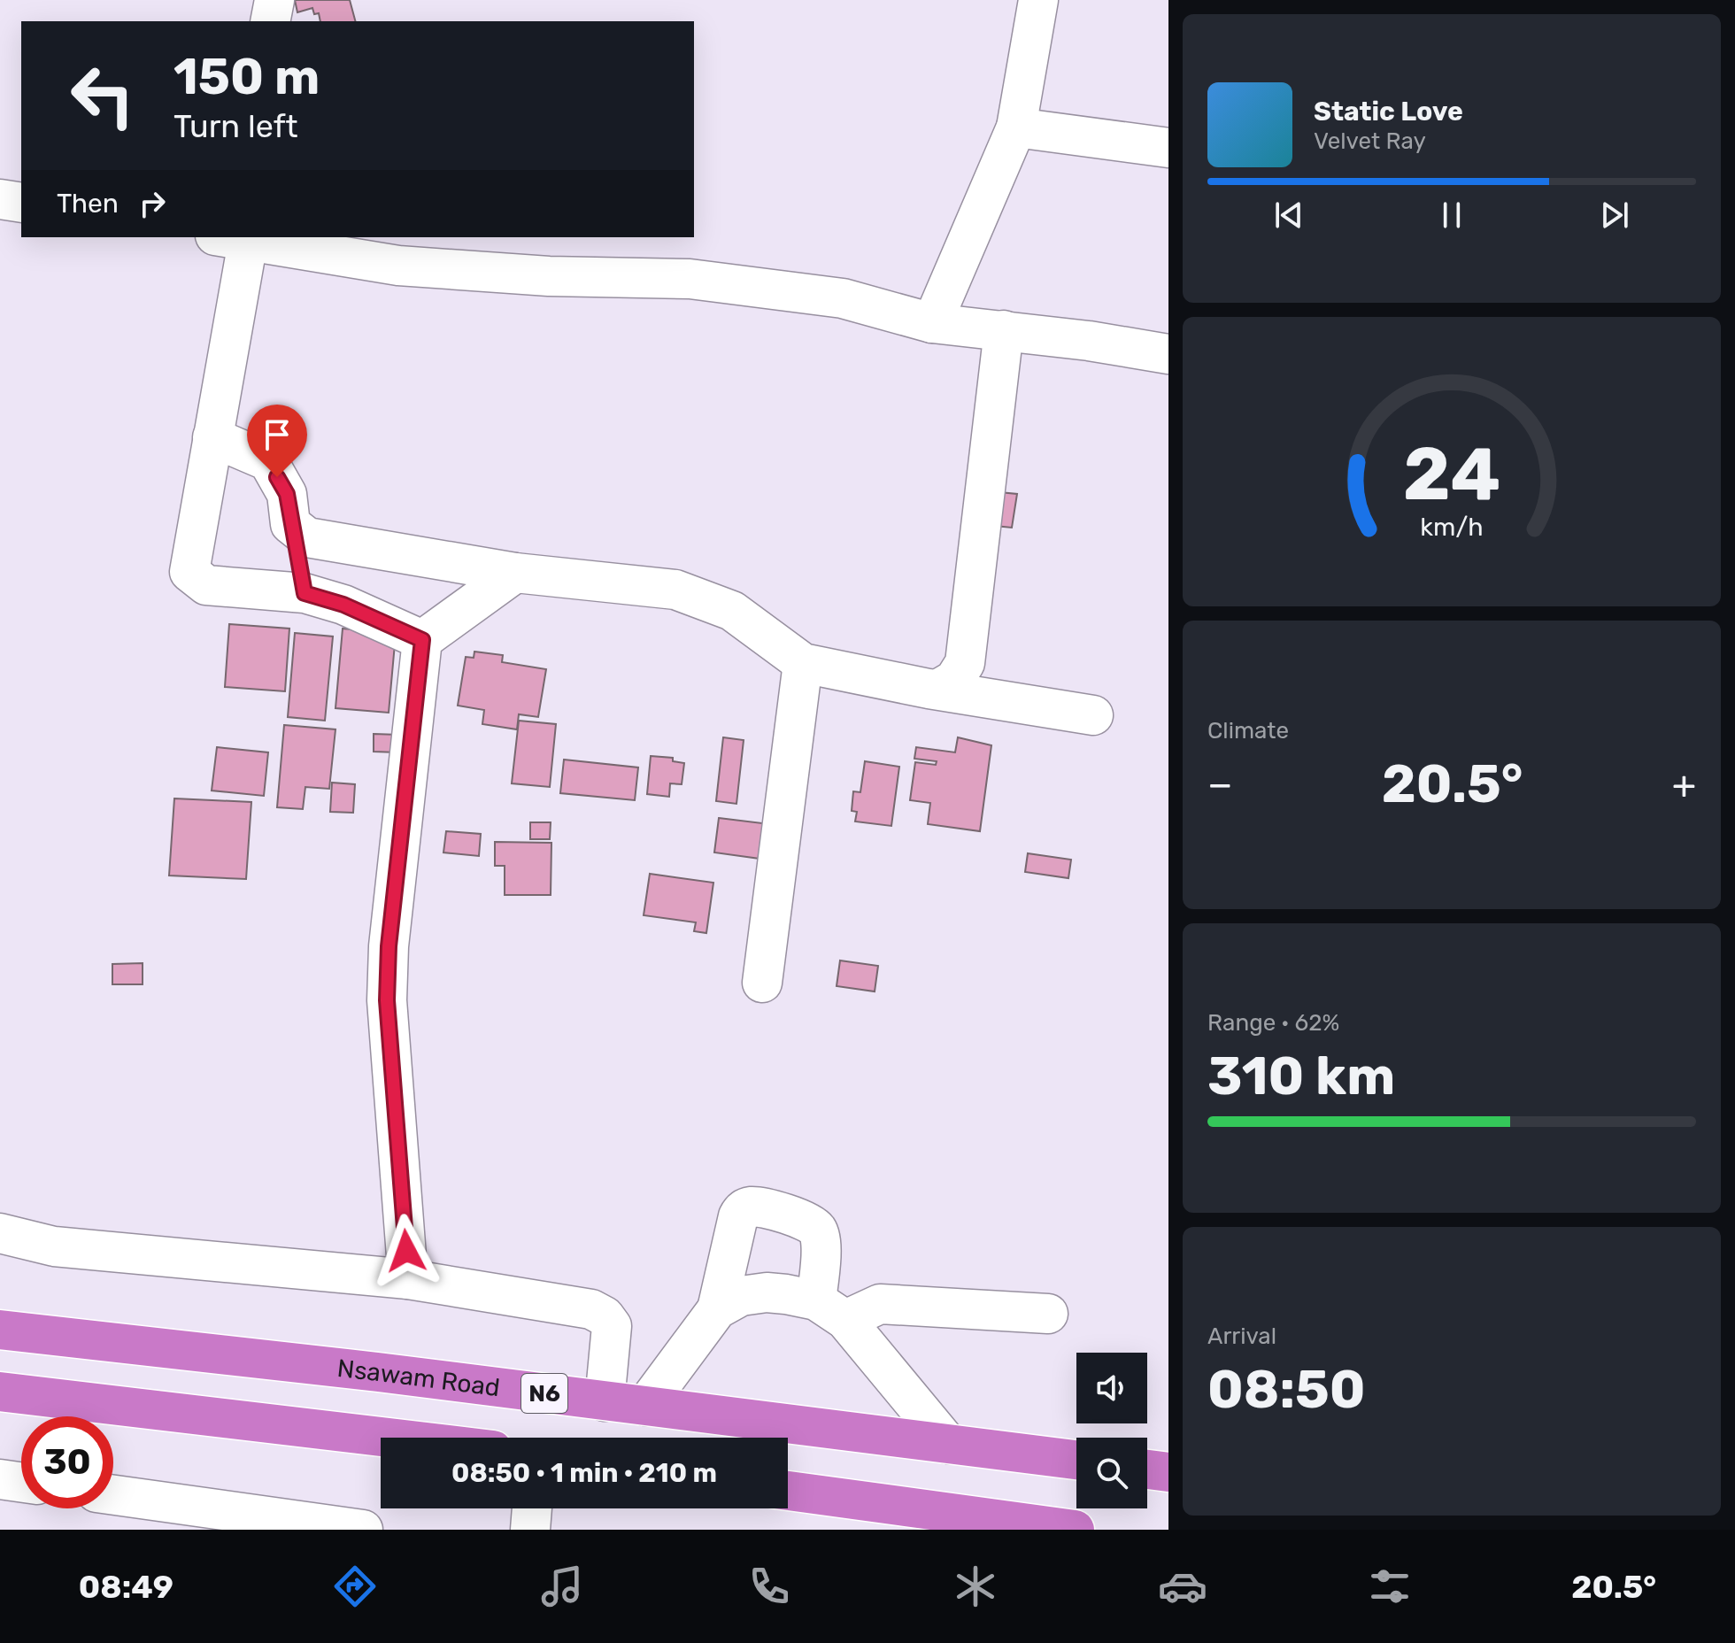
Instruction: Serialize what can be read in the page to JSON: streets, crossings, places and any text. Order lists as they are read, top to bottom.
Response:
{
  "streets": {
    "highway": ["Nsawam Road", "N6"]
  },
  "page": {
    "turn": ["150 m", "Turn left"],
    "song": ["Static Love", "Velvet Ray"],
    "then": "Then",
    "tile": [
      "Climate",
      ["Range · 62%", "310 km"],
      ["Arrival", "08:50"]
    ],
    "heat": ["−", "20.5°", "+"],
    "limit": "30",
    "trip": "08:50 · 1 min · 210 m",
    "tabs": ["08:49", "20.5°"],
    "gauge": ["24", "km/h"]
  }
}
